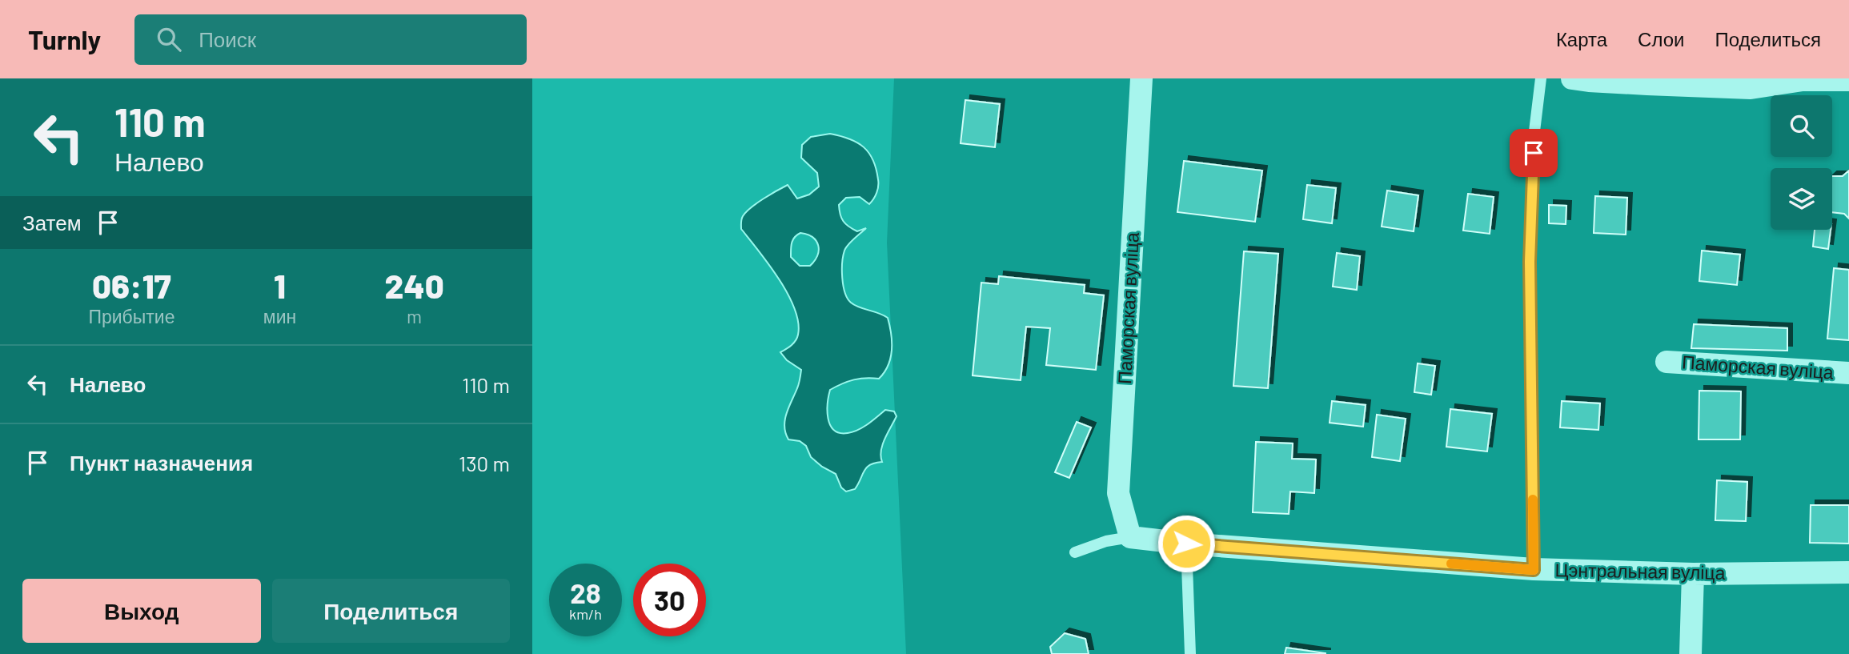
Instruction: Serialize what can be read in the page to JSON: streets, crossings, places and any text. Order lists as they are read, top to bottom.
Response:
{
  "streets": {
    "street": ["Паморская вуліца", "Цэнтральная вуліца"]
  },
  "crossings": [
    ["Паморская вуліца", "Цэнтральная вуліца"]
  ],
  "page": {
    "header": "Turnly",
    "search": "Поиск",
    "nav": ["Карта", "Слои", "Поделиться"],
    "turn": ["110 m", "Налево"],
    "then": "Затем",
    "eta": [
      "06:17",
      "Прибытие",
      "1",
      "мин",
      "240",
      "m"
    ],
    "list": [
      {
        "name": "Налево",
        "value": "110 m"
      },
      {
        "name": "Пункт назначения",
        "value": "130 m"
      }
    ],
    "speed": "28 km/h",
    "limit": "30",
    "buttons": ["Выход", "Поделиться"]
  }
}
